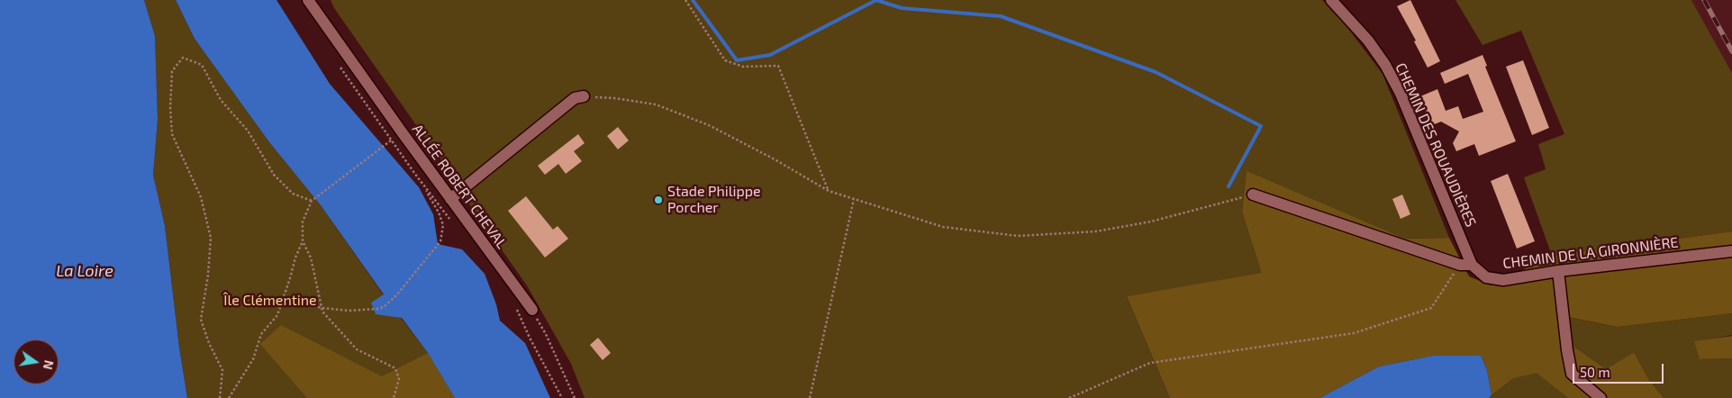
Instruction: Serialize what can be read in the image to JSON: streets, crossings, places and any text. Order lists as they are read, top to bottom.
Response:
{
  "streets": {
    "street": ["CHEMIN DES ROUAUDIÈRES", "ALLÉE ROBERT CHEVAL", "CHEMIN DE LA GIRONNIÈRE"]
  },
  "crossings": [
    ["CHEMIN DES ROUAUDIÈRES", "CHEMIN DE LA GIRONNIÈRE"]
  ],
  "water": ["La Loire"],
  "parks": ["Île Clémentine"],
  "places": ["Stade Philippe Porcher"],
  "scale_bar": "50 m",
  "north": "right"
}
